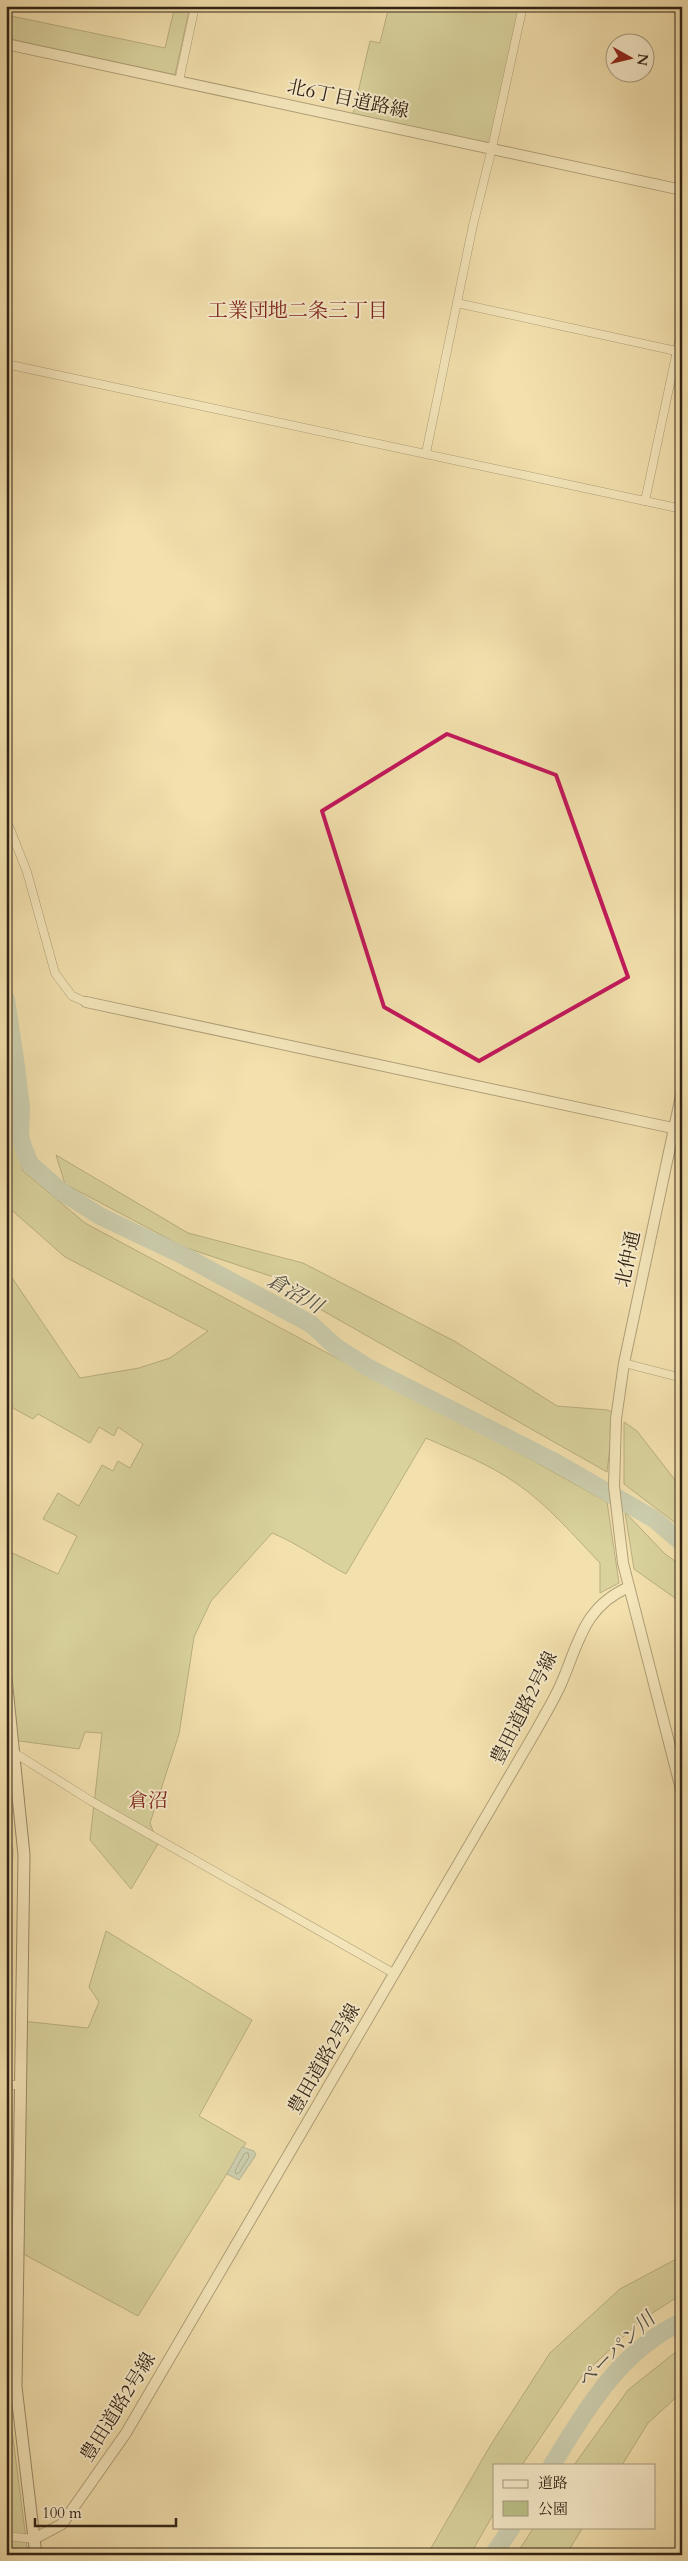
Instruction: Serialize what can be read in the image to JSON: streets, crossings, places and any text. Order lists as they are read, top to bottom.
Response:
{
  "streets": {
    "street": ["北6丁目道路線", "北仲通", "豊田道路2号線"]
  },
  "crossings": [
    ["北仲通", "豊田道路2号線"]
  ],
  "districts": ["工業団地二条三丁目", "倉沼"],
  "water": ["倉沼川", "ペーパン川"],
  "legend": ["道路", "公園"],
  "scale_bar": "100 m",
  "north": "right"
}
